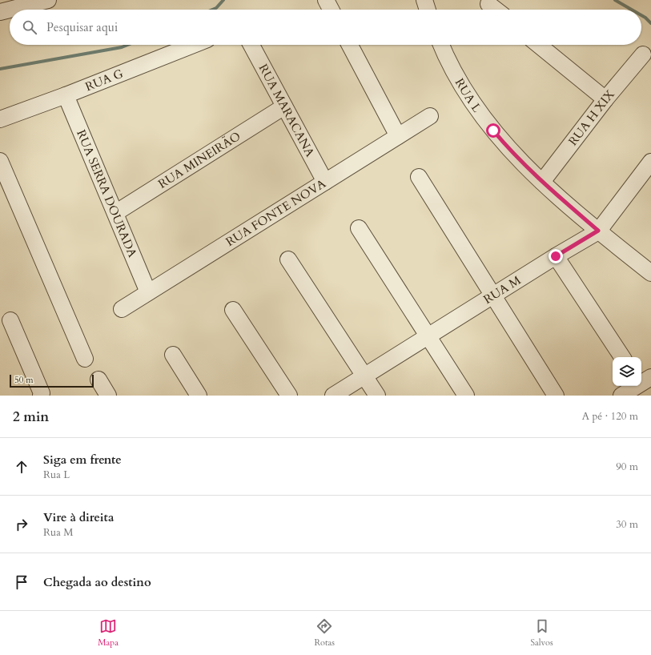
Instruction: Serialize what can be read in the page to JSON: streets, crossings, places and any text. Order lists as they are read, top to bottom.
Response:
{
  "streets": {
    "street": [
      "RUA G",
      "RUA L",
      "RUA MARACANA",
      "RUA H XIX",
      "RUA MINEIRÃO",
      "RUA SERRA DOURADA",
      "RUA FONTE NOVA",
      "RUA M"
    ]
  },
  "crossings": [
    ["RUA G", "RUA SERRA DOURADA"],
    ["RUA L", "RUA H XIX"],
    ["RUA L", "RUA M"],
    ["RUA MARACANA", "RUA MINEIRÃO"],
    ["RUA MARACANA", "RUA FONTE NOVA"],
    ["RUA MINEIRÃO", "RUA SERRA DOURADA"],
    ["RUA SERRA DOURADA", "RUA FONTE NOVA"]
  ],
  "scale_bar": "50 m",
  "page": {
    "search": "Pesquisar aqui",
    "scale": "50 m",
    "heading": ["2 min", "A pé · 120 m"],
    "list": [
      ["Siga em frente", "Rua L", "90 m"],
      ["Vire à direita", "Rua M", "30 m"],
      "Chegada ao destino"
    ],
    "nav": ["Mapa", "Rotas", "Salvos"]
  }
}
